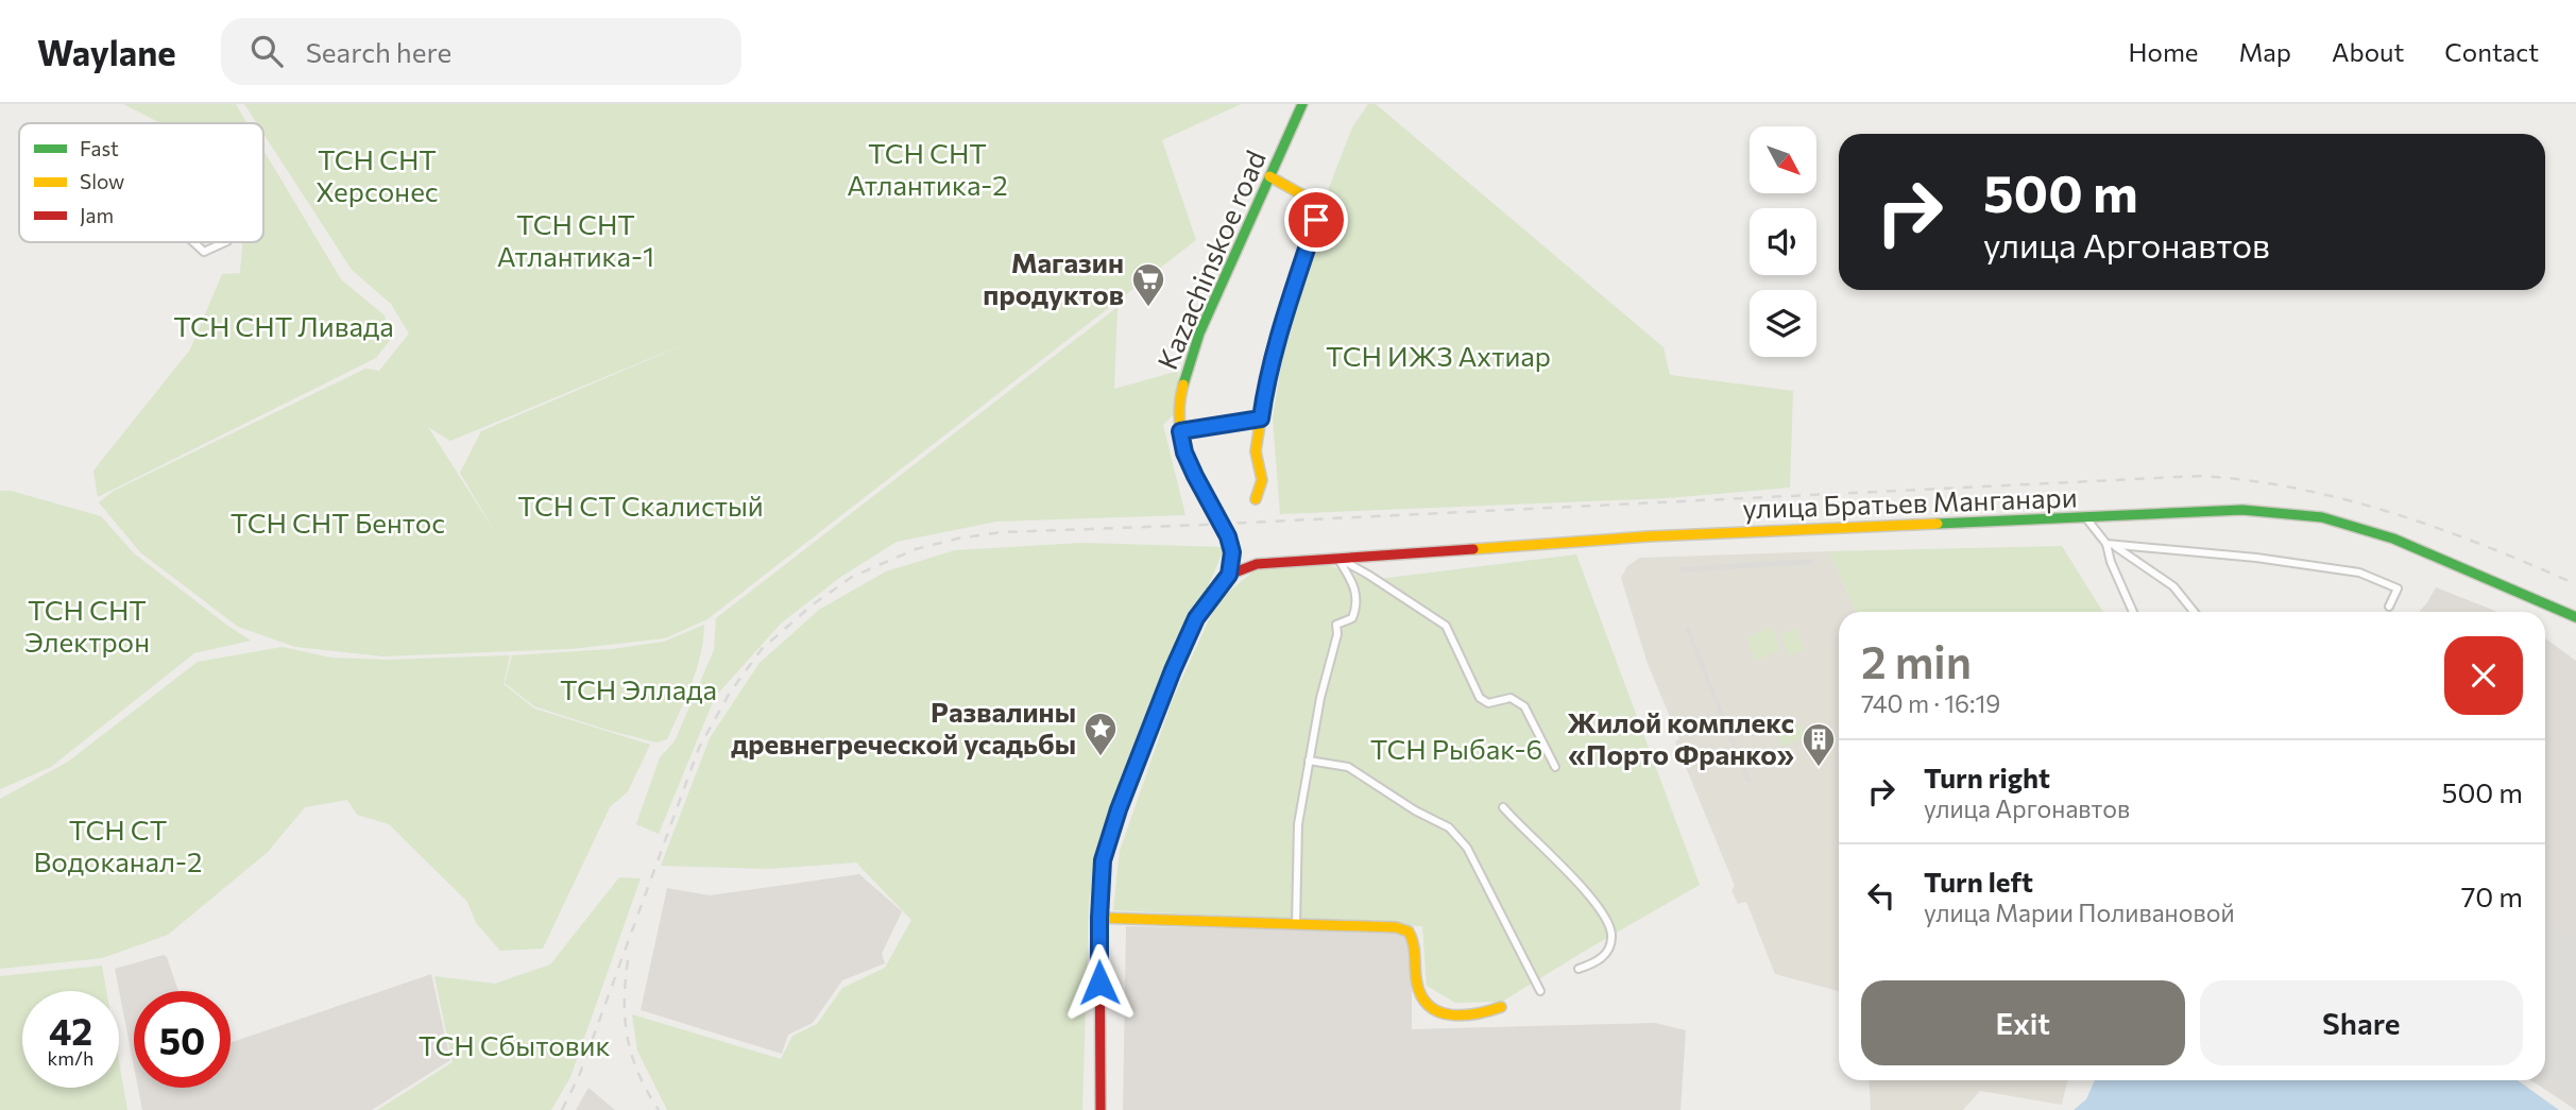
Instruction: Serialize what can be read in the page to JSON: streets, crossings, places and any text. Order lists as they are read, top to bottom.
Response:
{
  "streets": {
    "street": ["Kazachinskoe road", "улица Братьев Манганари"]
  },
  "crossings": [
    ["Kazachinskoe road", "улица Братьев Манганари"]
  ],
  "parks": [
    "ТСН СНТ Атлантика-2",
    "ТСН СНТ Херсонес",
    "ТСН СНТ Атлантика-1",
    "ТСН СНТ Ливада",
    "ТСН ИЖЗ Ахтиар",
    "ТСН СТ Скалистый",
    "ТСН СНТ Бентос",
    "ТСН СНТ Электрон",
    "ТСН Эллада",
    "ТСН Рыбак-6",
    "ТСН СТ Водоканал-2",
    "ТСН Сбытовик"
  ],
  "places": {
    "supermarket": ["Магазин продуктов"],
    "place": ["Развалины древнегреческой усадьбы"],
    "building": ["Жилой комплекс «Порто Франко»"]
  },
  "legend": ["Fast", "Slow", "Jam"],
  "north": "bottom right",
  "page": {
    "header": "Waylane",
    "search": "Search here",
    "nav": [
      "Home",
      "Map",
      "About",
      "Contact"
    ],
    "turn": ["500 m", "улица Аргонавтов"],
    "heading": ["2 min", "740 m · 16:19"],
    "list": [
      {
        "name": "Turn right",
        "note": "улица Аргонавтов",
        "value": "500 m"
      },
      {
        "name": "Turn left",
        "note": "улица Марии Поливановой",
        "value": "70 m"
      }
    ],
    "buttons": ["Exit", "Share"],
    "speed": "42 km/h",
    "limit": "50"
  }
}
